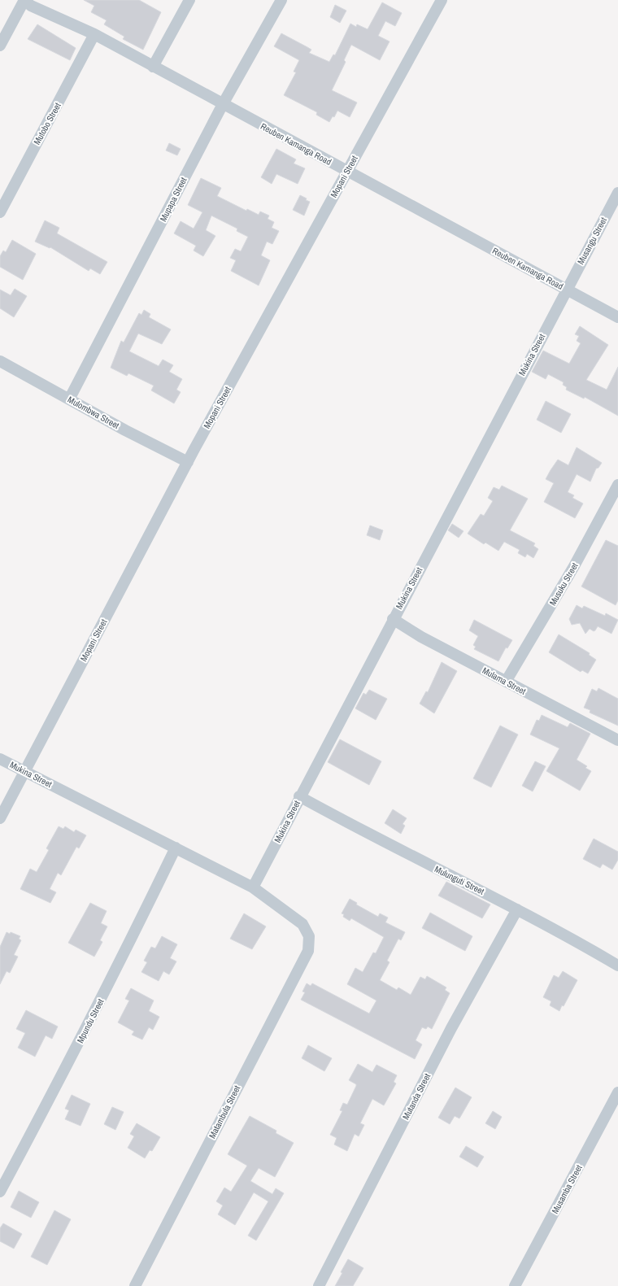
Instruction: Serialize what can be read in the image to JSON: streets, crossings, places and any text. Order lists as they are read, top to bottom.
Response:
{
  "streets": {
    "street": [
      "Mutobo Street",
      "Reuben Kamanga Road",
      "Mopani Street",
      "Mupapa Street",
      "Musangu Street",
      "Mukina Street",
      "Mulombwa Street",
      "Musuku Street",
      "Mulama Street",
      "Mulunguti Street",
      "Mpundu Street",
      "Mutanda Street",
      "Matambula Street",
      "Musamba Street"
    ]
  },
  "crossings": [
    ["Mutobo Street", "Reuben Kamanga Road"],
    ["Reuben Kamanga Road", "Mopani Street"],
    ["Reuben Kamanga Road", "Mupapa Street"],
    ["Reuben Kamanga Road", "Musangu Street"],
    ["Reuben Kamanga Road", "Mukina Street"],
    ["Mopani Street", "Mukina Street"],
    ["Mopani Street", "Mulombwa Street"],
    ["Mupapa Street", "Mulombwa Street"],
    ["Musangu Street", "Mukina Street"],
    ["Mukina Street", "Mulama Street"],
    ["Mukina Street", "Mulunguti Street"],
    ["Mukina Street", "Mpundu Street"],
    ["Mukina Street", "Matambula Street"],
    ["Musuku Street", "Mulama Street"],
    ["Mulunguti Street", "Mutanda Street"]
  ]
}
